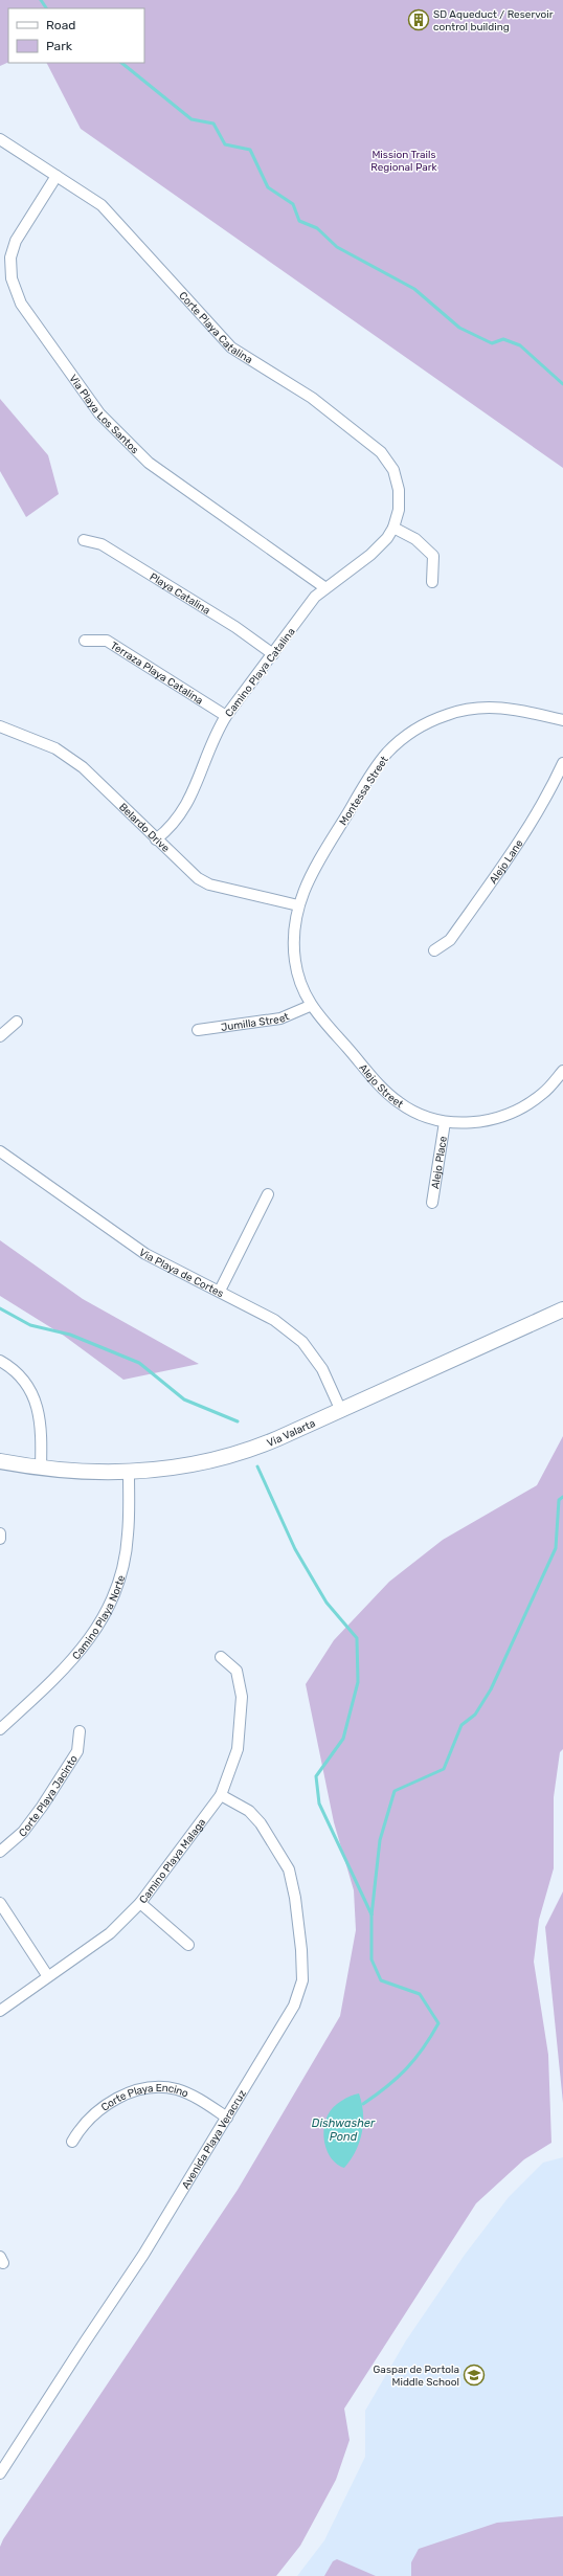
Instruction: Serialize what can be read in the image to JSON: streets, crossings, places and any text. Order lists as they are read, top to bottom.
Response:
{
  "streets": {
    "main road": ["Via Valarta"],
    "street": [
      "Corte Playa Catalina",
      "Via Playa Los Santos",
      "Playa Catalina",
      "Camino Playa Catalina",
      "Terraza Playa Catalina",
      "Montessa Street",
      "Belardo Drive",
      "Alejo Lane",
      "Jumilla Street",
      "Alejo Street",
      "Alejo Place",
      "Via Playa de Cortes",
      "Camino Playa Norte",
      "Corte Playa Jacinto",
      "Camino Playa Malaga",
      "Corte Playa Encino",
      "Avenida Playa Veracruz"
    ]
  },
  "crossings": [
    ["Corte Playa Catalina", "Via Playa Los Santos"],
    ["Corte Playa Catalina", "Camino Playa Catalina"],
    ["Via Playa Los Santos", "Camino Playa Catalina"],
    ["Playa Catalina", "Camino Playa Catalina"],
    ["Camino Playa Catalina", "Terraza Playa Catalina"],
    ["Camino Playa Catalina", "Belardo Drive"],
    ["Montessa Street", "Belardo Drive"],
    ["Montessa Street", "Alejo Street"],
    ["Belardo Drive", "Alejo Street"],
    ["Jumilla Street", "Alejo Street"],
    ["Alejo Street", "Alejo Place"],
    ["Via Playa de Cortes", "Via Valarta"],
    ["Via Valarta", "Camino Playa Norte"],
    ["Camino Playa Malaga", "Avenida Playa Veracruz"],
    ["Corte Playa Encino", "Avenida Playa Veracruz"]
  ],
  "water": ["Dishwasher Pond"],
  "parks": ["Mission Trails Regional Park"],
  "places": {
    "building": ["SD Aqueduct / Reservoir control building"],
    "school or university": ["Gaspar de Portola Middle School"]
  },
  "legend": ["Road", "Park"]
}
